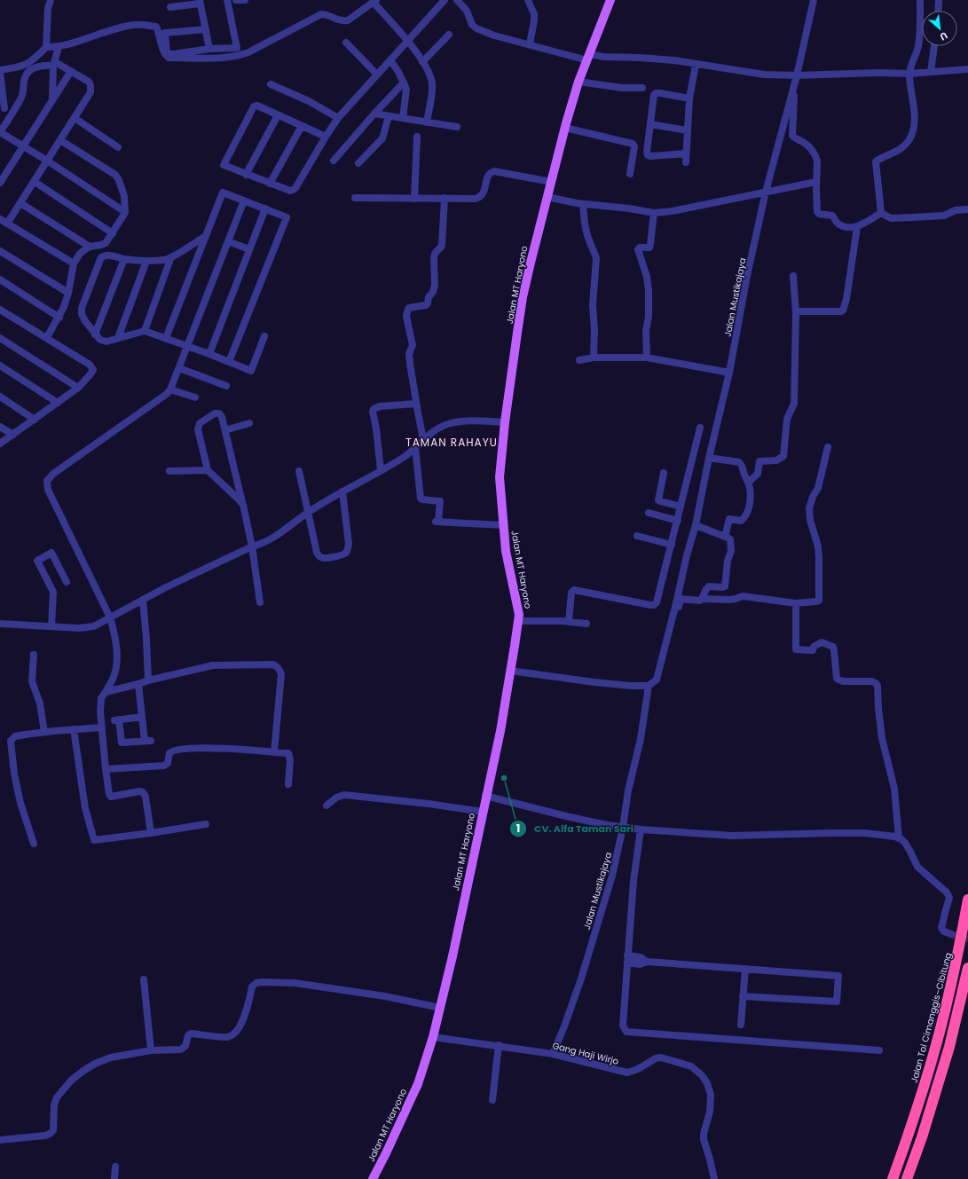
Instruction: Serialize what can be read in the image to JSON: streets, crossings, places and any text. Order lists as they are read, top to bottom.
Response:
{
  "streets": {
    "highway": ["Jalan Tol Cimanggis–Cibitung"],
    "main road": ["Jalan MT Haryono"],
    "street": ["Jalan Mustikajaya", "Gang Haji Wirjo"]
  },
  "crossings": [
    ["Jalan MT Haryono", "Gang Haji Wirjo"],
    ["Jalan Mustikajaya", "Gang Haji Wirjo"]
  ],
  "districts": ["TAMAN RAHAYU"],
  "places": ["CV. Alfa Taman Sari"],
  "north": "bottom right"
}
